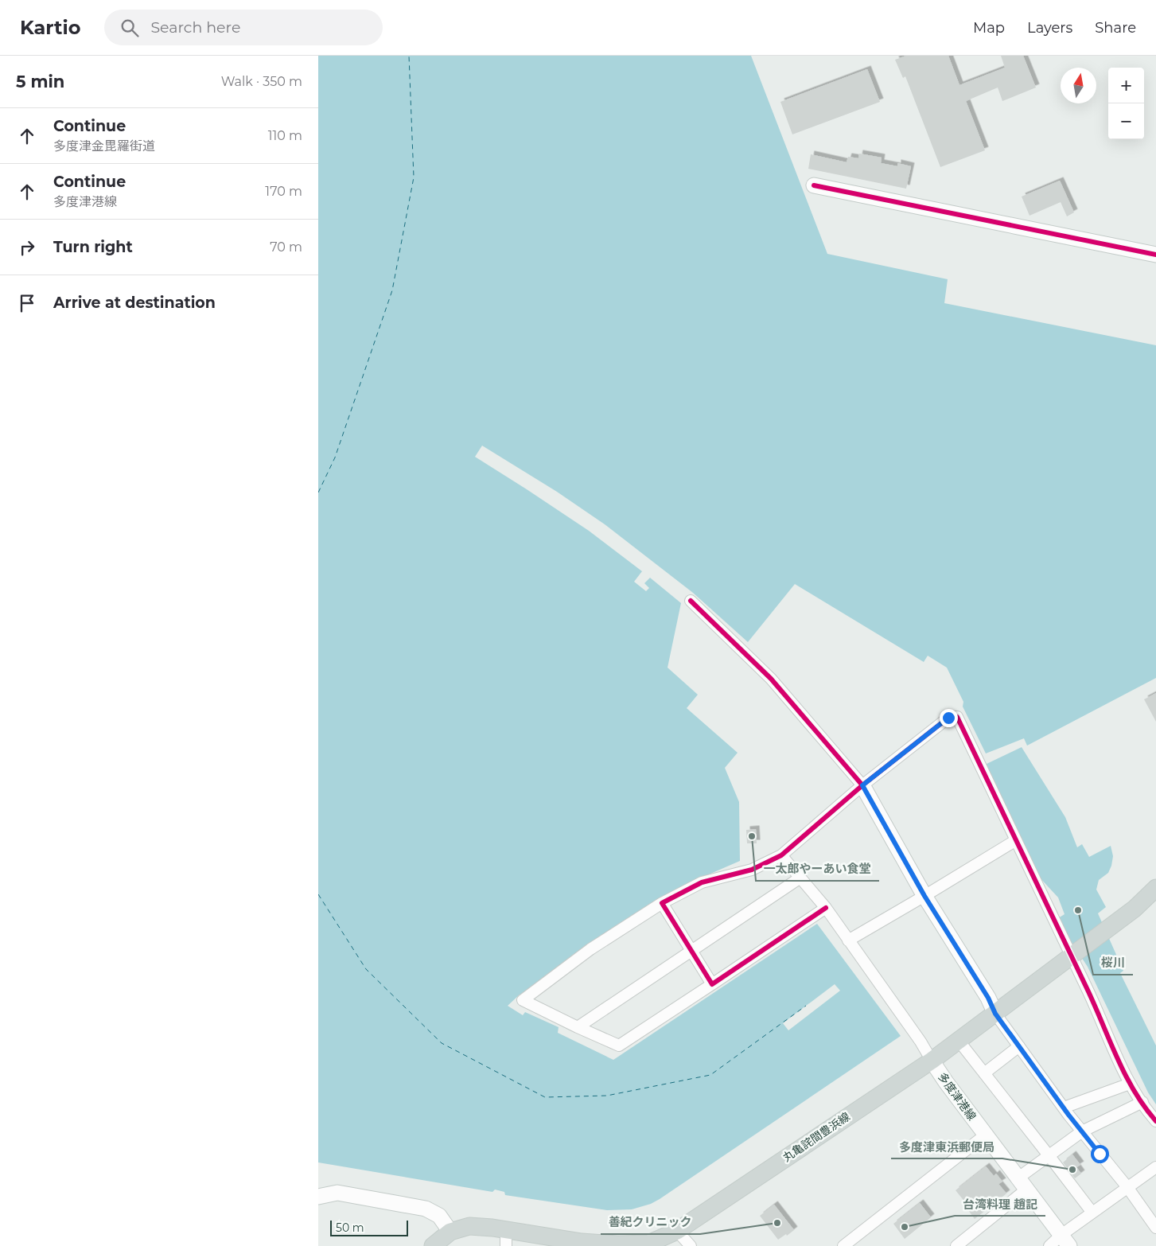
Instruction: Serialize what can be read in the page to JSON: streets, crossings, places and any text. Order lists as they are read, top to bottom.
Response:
{
  "streets": {
    "main road": ["丸亀詫間豊浜線"],
    "street": ["多度津港線"]
  },
  "crossings": [
    ["多度津港線", "丸亀詫間豊浜線"]
  ],
  "places": [
    "一太郎やーあい食堂",
    "桜川",
    "多度津東浜郵便局",
    "善紀クリニック",
    "台湾料理 趙記"
  ],
  "scale_bar": "50 m",
  "north": "top",
  "page": {
    "header": "Kartio",
    "search": "Search here",
    "nav": ["Map", "Layers", "Share"],
    "heading": ["5 min", "Walk · 350 m"],
    "map_buttons": ["+", "−"],
    "list": [
      ["Continue", "多度津金毘羅街道", "110 m"],
      ["Continue", "多度津港線", "170 m"],
      ["Turn right", "70 m"],
      "Arrive at destination"
    ],
    "scale": "50 m"
  }
}
